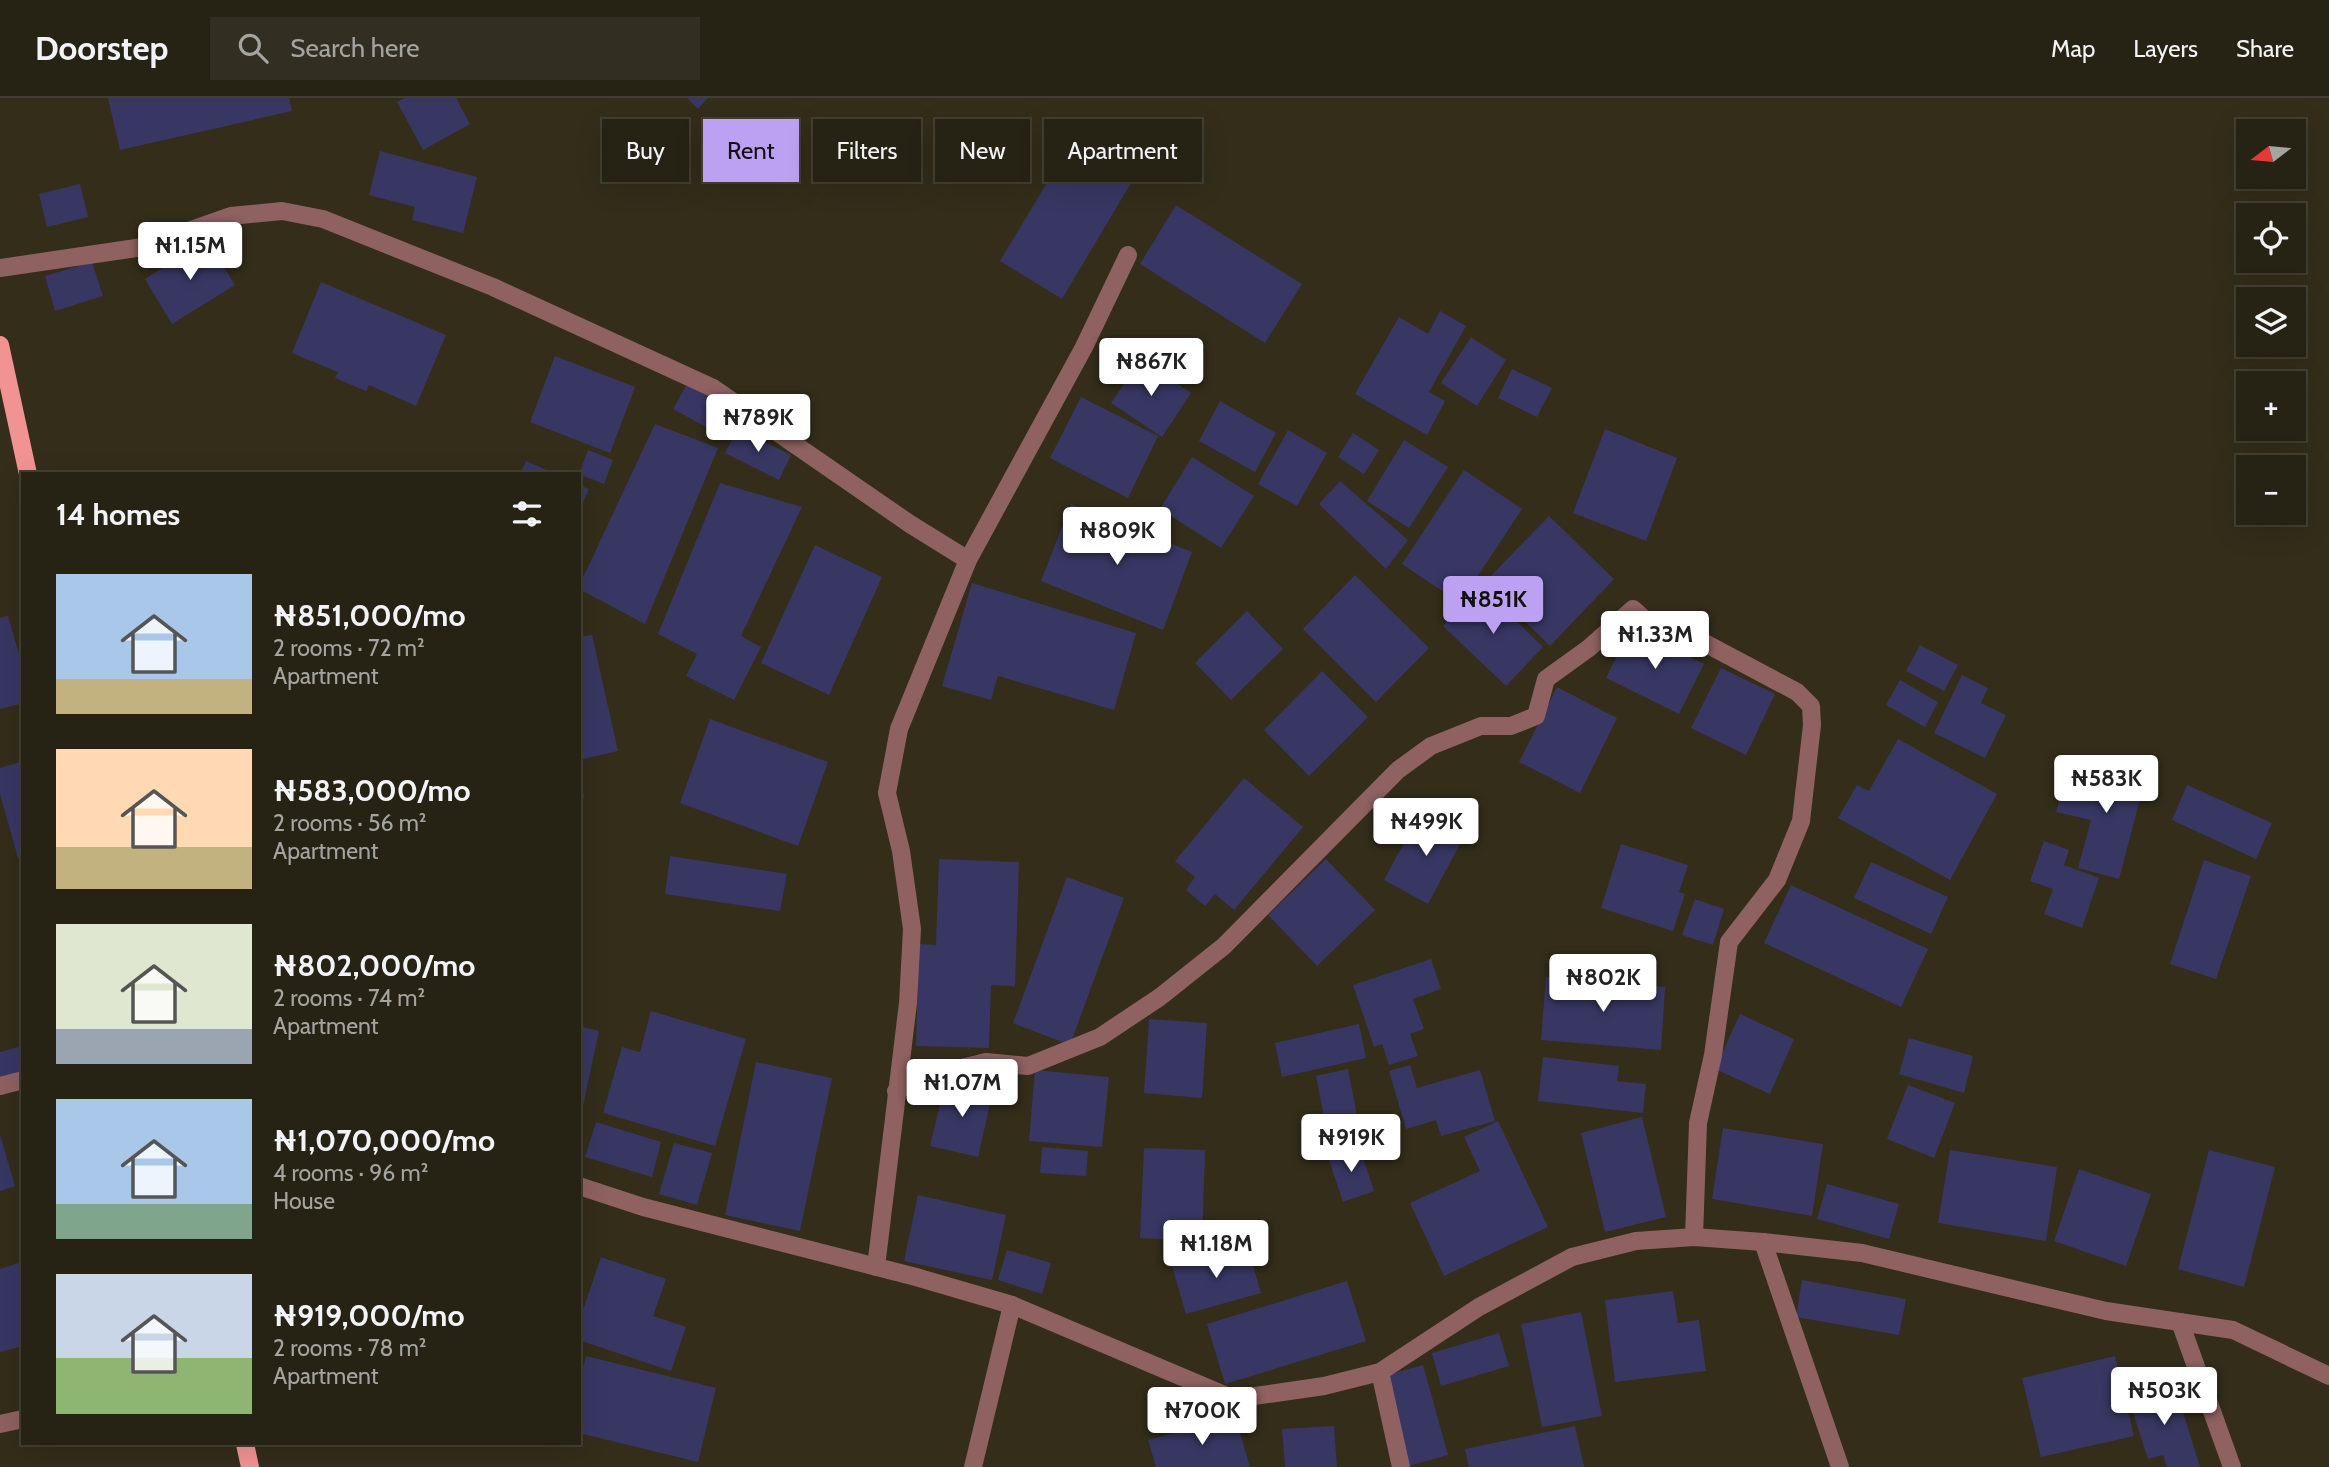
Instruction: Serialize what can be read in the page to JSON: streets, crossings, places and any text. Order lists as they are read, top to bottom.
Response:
{
  "north": "left",
  "page": {
    "header": "Doorstep",
    "search": "Search here",
    "nav": ["Map", "Layers", "Share"],
    "map_buttons": ["+", "−"],
    "chip": [
      "Buy",
      "Rent",
      "Filters",
      "New",
      "Apartment"
    ],
    "price": [
      "₦1.15M",
      "₦867K",
      "₦789K",
      "₦809K",
      "₦851K",
      "₦1.33M",
      "₦583K",
      "₦499K",
      "₦802K",
      "₦1.07M",
      "₦919K",
      "₦1.18M",
      "₦503K",
      "₦700K"
    ],
    "heading": "14 homes",
    "list": [
      {
        "name": "₦851,000/mo",
        "note": "2 rooms · 72 m² · Apartment"
      },
      {
        "name": "₦583,000/mo",
        "note": "2 rooms · 56 m² · Apartment"
      },
      {
        "name": "₦802,000/mo",
        "note": "2 rooms · 74 m² · Apartment"
      },
      {
        "name": "₦1,070,000/mo",
        "note": "4 rooms · 96 m² · House"
      },
      {
        "name": "₦919,000/mo",
        "note": "2 rooms · 78 m² · Apartment"
      }
    ]
  }
}
